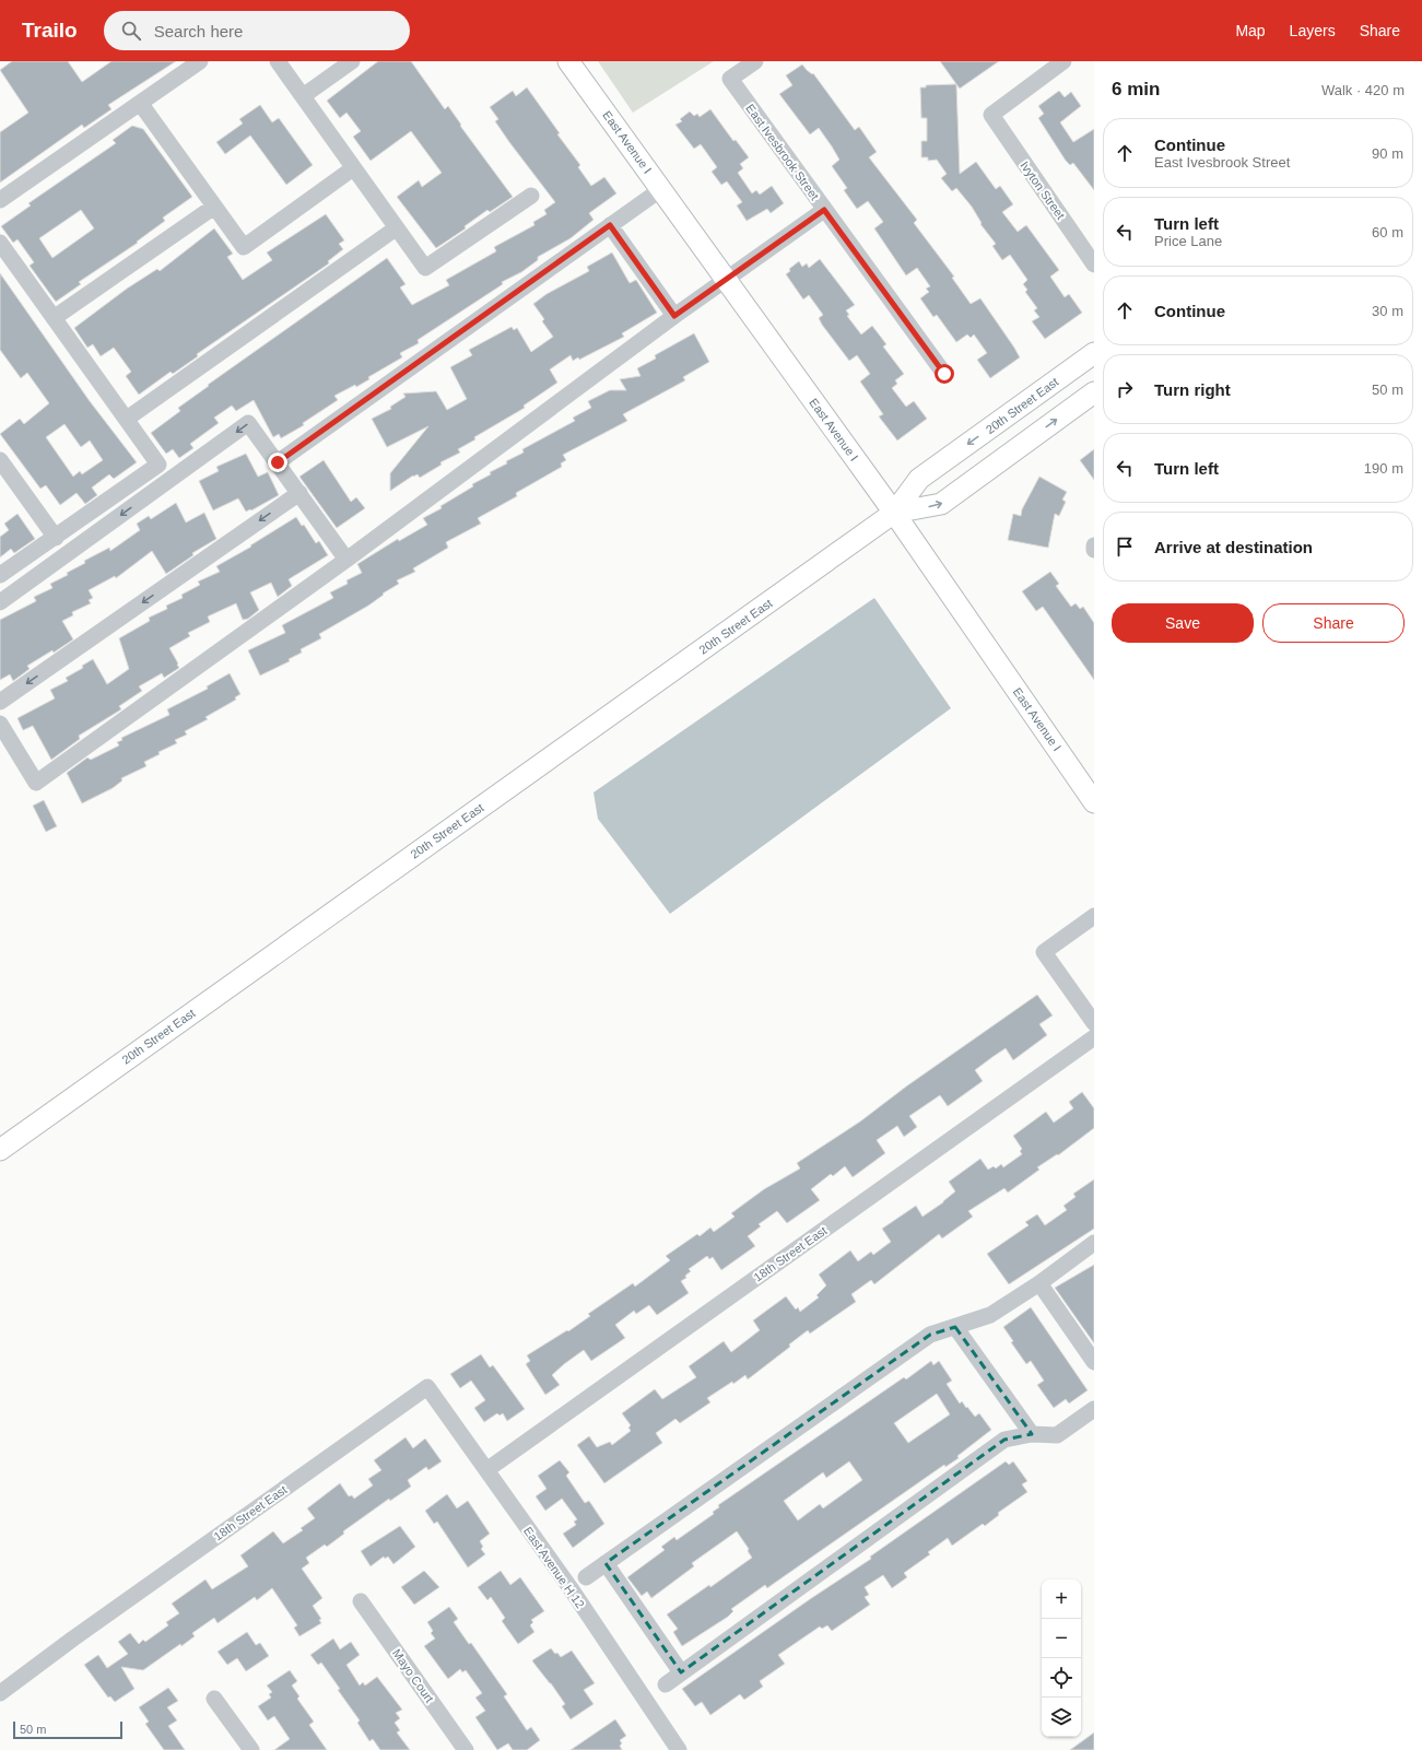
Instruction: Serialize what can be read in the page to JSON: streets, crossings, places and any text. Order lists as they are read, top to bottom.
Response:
{
  "streets": {
    "main road": ["East Avenue I", "20th Street East"],
    "street": [
      "East Ivesbrook Street",
      "Ivyton Street",
      "18th Street East",
      "East Avenue H 12",
      "Mayo Court"
    ]
  },
  "crossings": [
    ["East Avenue I", "20th Street East"],
    ["18th Street East", "East Avenue H 12"]
  ],
  "scale_bar": "50 m",
  "page": {
    "header": "Trailo",
    "search": "Search here",
    "nav": ["Map", "Layers", "Share"],
    "heading": ["6 min", "Walk · 420 m"],
    "list": [
      ["Continue", "East Ivesbrook Street", "90 m"],
      ["Turn left", "Price Lane", "60 m"],
      ["Continue", "30 m"],
      ["Turn right", "50 m"],
      ["Turn left", "190 m"],
      "Arrive at destination"
    ],
    "buttons": ["Save", "Share"],
    "map_buttons": ["+", "−"],
    "scale": "50 m"
  }
}
